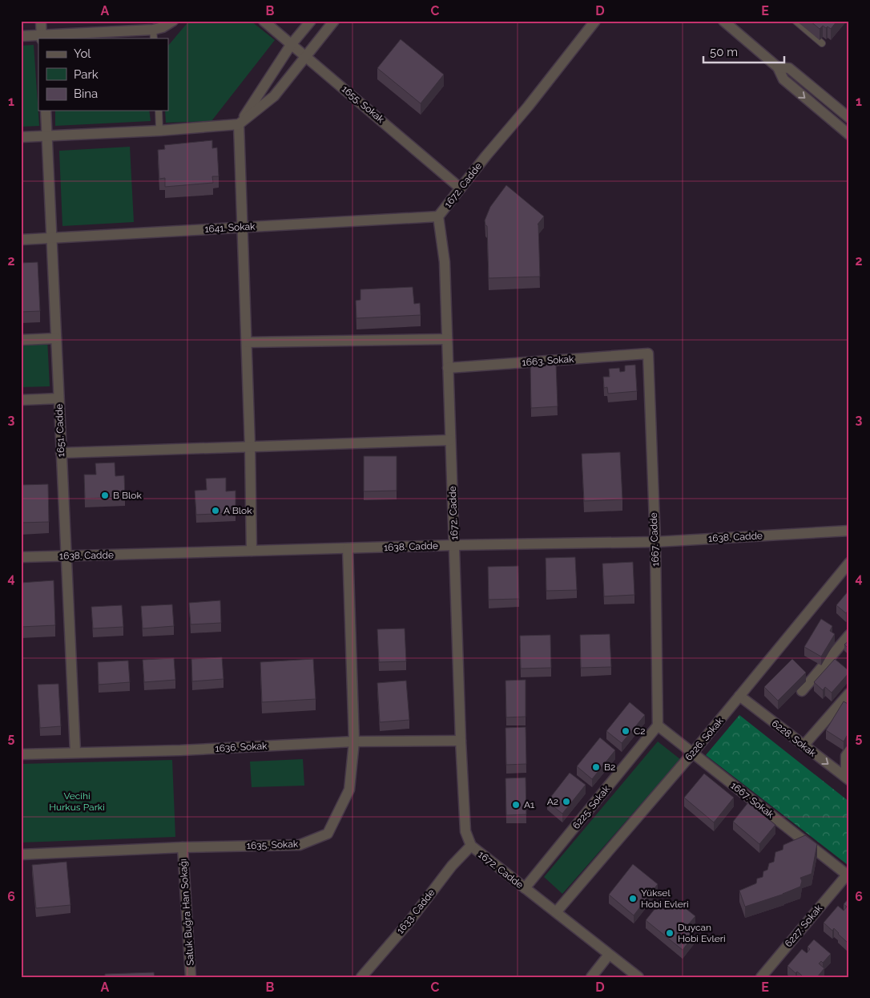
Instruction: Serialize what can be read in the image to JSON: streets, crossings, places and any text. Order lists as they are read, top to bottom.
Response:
{
  "streets": {
    "street": [
      "1655. Sokak",
      "1672. Cadde",
      "1641. Sokak",
      "1663. Sokak",
      "1651. Cadde",
      "1638. Cadde",
      "1667. Cadde",
      "6228. Sokak",
      "6226. Sokak",
      "1636. Sokak",
      "1667. Sokak",
      "6225. Sokak",
      "1635. Sokak",
      "1633. Cadde",
      "Satuk Buğra Han Sokağı",
      "6227. Sokak"
    ]
  },
  "crossings": [
    ["1655. Sokak", "1672. Cadde"],
    ["1672. Cadde", "1641. Sokak"],
    ["1672. Cadde", "1663. Sokak"],
    ["1672. Cadde", "1638. Cadde"],
    ["1672. Cadde", "6226. Sokak"],
    ["1672. Cadde", "1636. Sokak"],
    ["1672. Cadde", "6225. Sokak"],
    ["1672. Cadde", "1633. Cadde"],
    ["1641. Sokak", "1651. Cadde"],
    ["1663. Sokak", "1667. Cadde"],
    ["1651. Cadde", "1638. Cadde"],
    ["1651. Cadde", "1636. Sokak"],
    ["1638. Cadde", "1667. Cadde"],
    ["1638. Cadde", "1635. Sokak"],
    ["1667. Cadde", "1667. Sokak"],
    ["1667. Cadde", "6225. Sokak"],
    ["6228. Sokak", "6226. Sokak"],
    ["6226. Sokak", "1667. Sokak"],
    ["1636. Sokak", "1635. Sokak"],
    ["1667. Sokak", "6225. Sokak"],
    ["1667. Sokak", "6227. Sokak"],
    ["1635. Sokak", "Satuk Buğra Han Sokağı"]
  ],
  "one_way": ["6228. Sokak"],
  "parks": ["Vecihi Hurkus Parki"],
  "places": [
    "B Blok",
    "A Blok",
    "C2",
    "B2",
    "A2",
    "A1",
    "Yüksel Hobi Evleri",
    "Duycan Hobi Evleri"
  ],
  "legend": ["Yol", "Park", "Bina"],
  "scale_bar": "50 m",
  "grid": {
    "columns": [
      "A",
      "B",
      "C",
      "D",
      "E"
    ],
    "rows": [
      "1",
      "2",
      "3",
      "4",
      "5",
      "6"
    ]
  }
}
